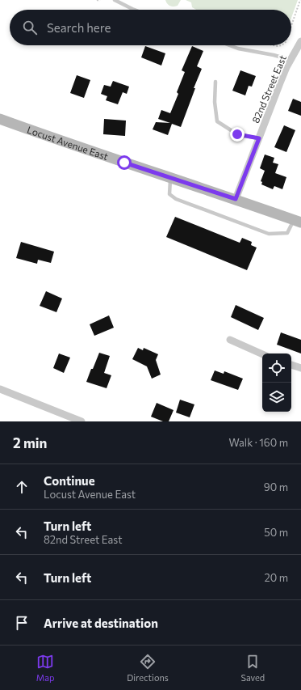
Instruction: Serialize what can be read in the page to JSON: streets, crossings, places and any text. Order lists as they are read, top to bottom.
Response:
{
  "streets": {
    "street": ["82nd Street East", "Locust Avenue East"]
  },
  "crossings": [
    ["82nd Street East", "Locust Avenue East"]
  ],
  "page": {
    "search": "Search here",
    "heading": ["2 min", "Walk · 160 m"],
    "list": [
      ["Continue", "Locust Avenue East", "90 m"],
      ["Turn left", "82nd Street East", "50 m"],
      ["Turn left", "20 m"],
      "Arrive at destination"
    ],
    "nav": ["Map", "Directions", "Saved"]
  }
}
